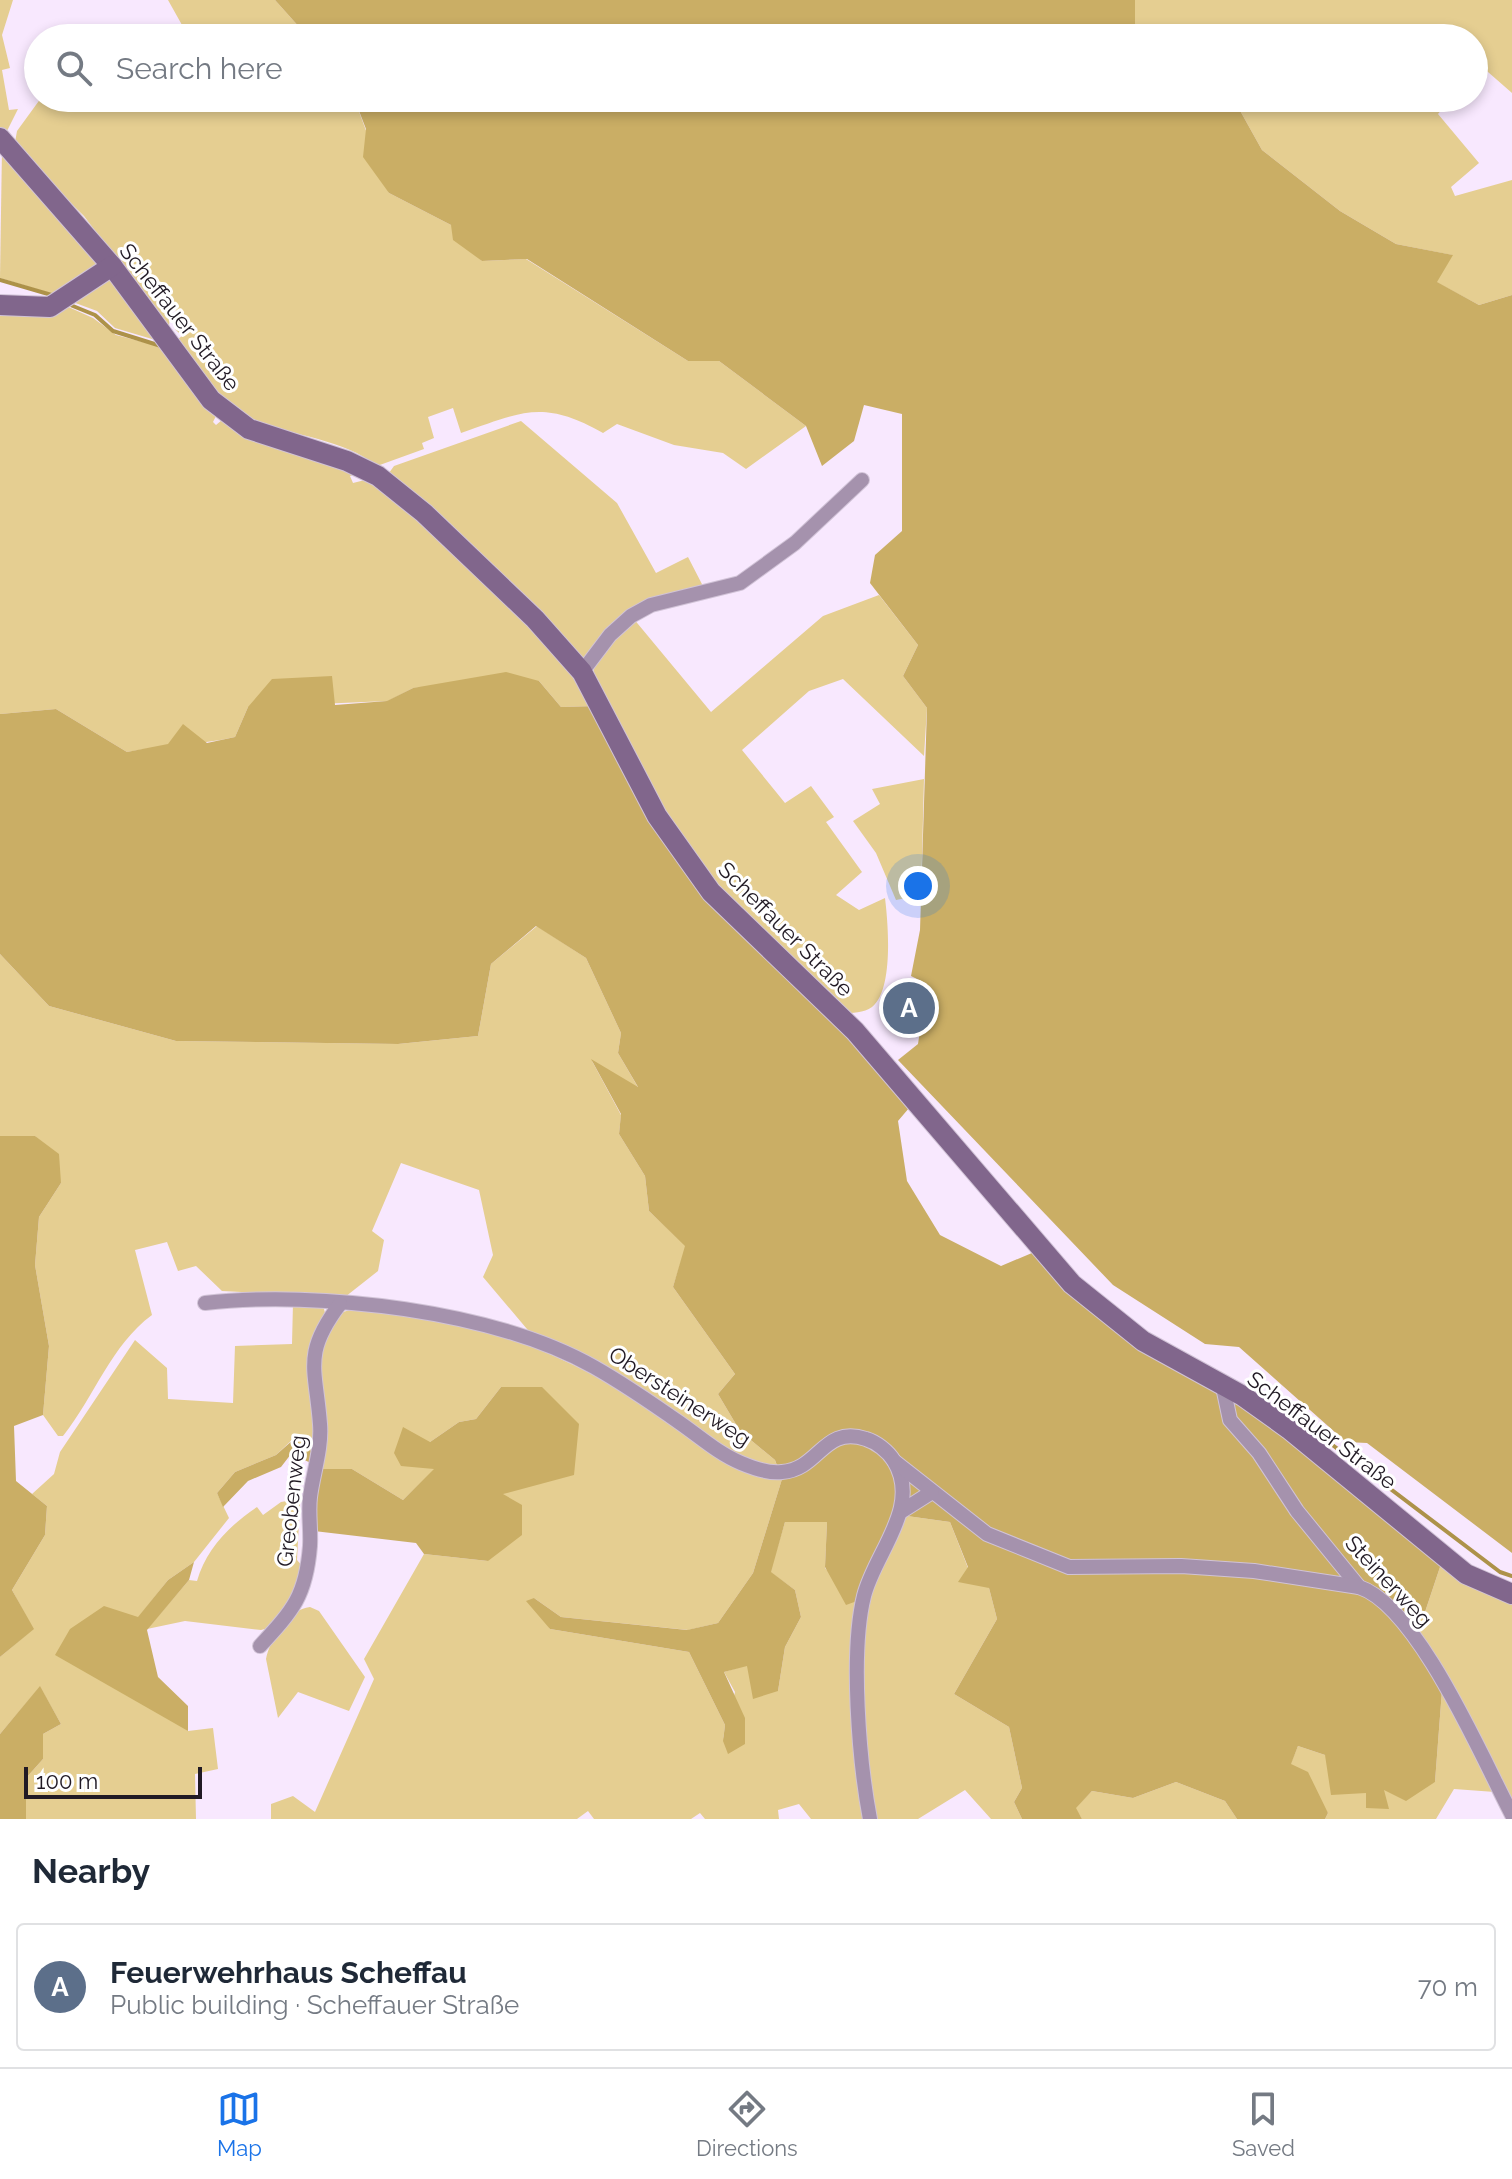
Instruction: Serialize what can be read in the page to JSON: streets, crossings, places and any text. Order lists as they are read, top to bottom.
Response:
{
  "streets": {
    "street": [
      "Scheffauer Straße",
      "Obersteinerweg",
      "Greobenweg",
      "Steinerweg"
    ]
  },
  "crossings": [
    ["Scheffauer Straße", "Steinerweg"],
    ["Obersteinerweg", "Greobenweg"]
  ],
  "scale_bar": "100 m",
  "page": {
    "search": "Search here",
    "pins": "A",
    "scale": "100 m",
    "heading": "Nearby",
    "list": [
      {
        "mark": "A",
        "name": "Feuerwehrhaus Scheffau",
        "note": "Public building · Scheffauer Straße",
        "value": "70 m"
      }
    ],
    "nav": ["Map", "Directions", "Saved"]
  }
}
